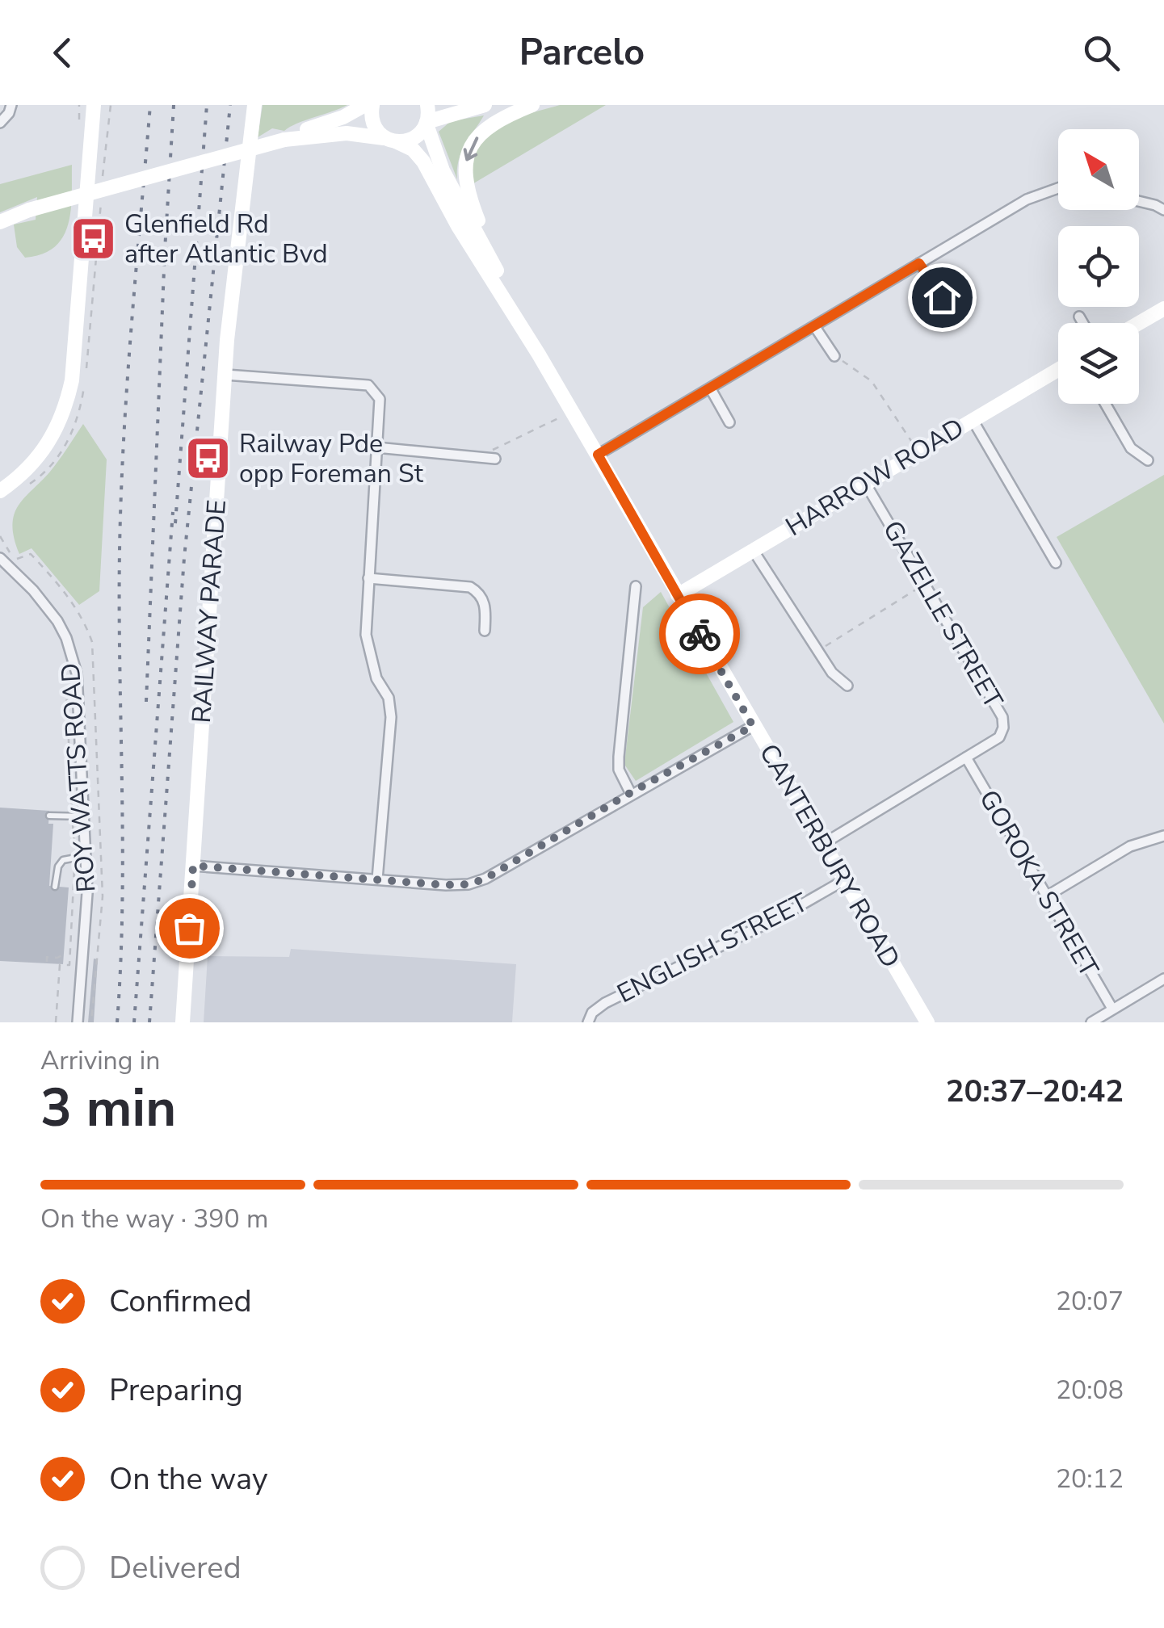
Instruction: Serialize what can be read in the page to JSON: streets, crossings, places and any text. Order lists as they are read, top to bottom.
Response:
{
  "streets": {
    "main road": ["HARROW ROAD", "RAILWAY PARADE", "CANTERBURY ROAD"],
    "street": [
      "GAZELLE STREET",
      "ROY WATTS ROAD",
      "GOROKA STREET",
      "ENGLISH STREET"
    ]
  },
  "crossings": [
    ["HARROW ROAD", "GAZELLE STREET"],
    ["HARROW ROAD", "CANTERBURY ROAD"],
    ["GAZELLE STREET", "CANTERBURY ROAD"],
    ["GAZELLE STREET", "GOROKA STREET"],
    ["CANTERBURY ROAD", "ENGLISH STREET"]
  ],
  "places": {
    "bus stop": ["Glenfield Rd after Atlantic Bvd", "Railway Pde opp Foreman St"]
  },
  "north": "top left",
  "page": {
    "header": "Parcelo",
    "heading": ["3 min", "Arriving in", "20:37–20:42"],
    "bar": "On the way · 390 m",
    "list": [
      ["Confirmed", "20:07"],
      ["Preparing", "20:08"],
      ["On the way", "20:12"],
      "Delivered"
    ]
  }
}
